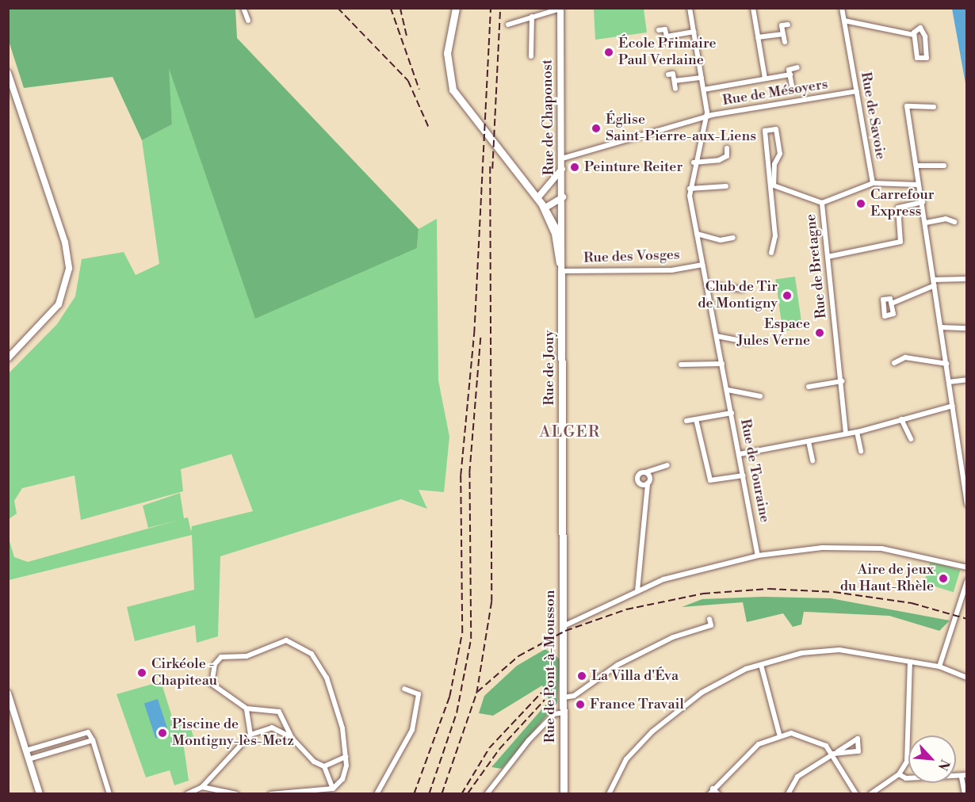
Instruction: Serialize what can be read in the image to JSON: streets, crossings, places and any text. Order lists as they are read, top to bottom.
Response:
{
  "streets": {
    "main road": ["Rue de Chaponost", "Rue de Jouy", "Rue de Pont-à-Mousson"],
    "street": [
      "Rue de Mésoyers",
      "Rue de Savoie",
      "Rue des Vosges",
      "Rue de Bretagne",
      "Rue de Touraine"
    ]
  },
  "crossings": [
    ["Rue de Mésoyers", "Rue de Savoie"],
    ["Rue de Mésoyers", "Rue de Chaponost"],
    ["Rue de Mésoyers", "Rue de Touraine"],
    ["Rue de Savoie", "Rue de Bretagne"],
    ["Rue de Chaponost", "Rue de Jouy"],
    ["Rue des Vosges", "Rue de Jouy"],
    ["Rue des Vosges", "Rue de Touraine"],
    ["Rue de Jouy", "Rue de Pont-à-Mousson"]
  ],
  "districts": ["ALGER"],
  "places": [
    "École Primaire Paul Verlaine",
    "Église Saint-Pierre-aux-Liens",
    "Peinture Reiter",
    "Carrefour Express",
    "Club de Tir de Montigny",
    "Espace Jules Verne",
    "Aire de jeux du Haut-Rhèle",
    "Cirkéole - Chapiteau",
    "La Villa d'Éva",
    "France Travail",
    "Piscine de Montigny-lès-Metz"
  ],
  "north": "bottom right"
}
